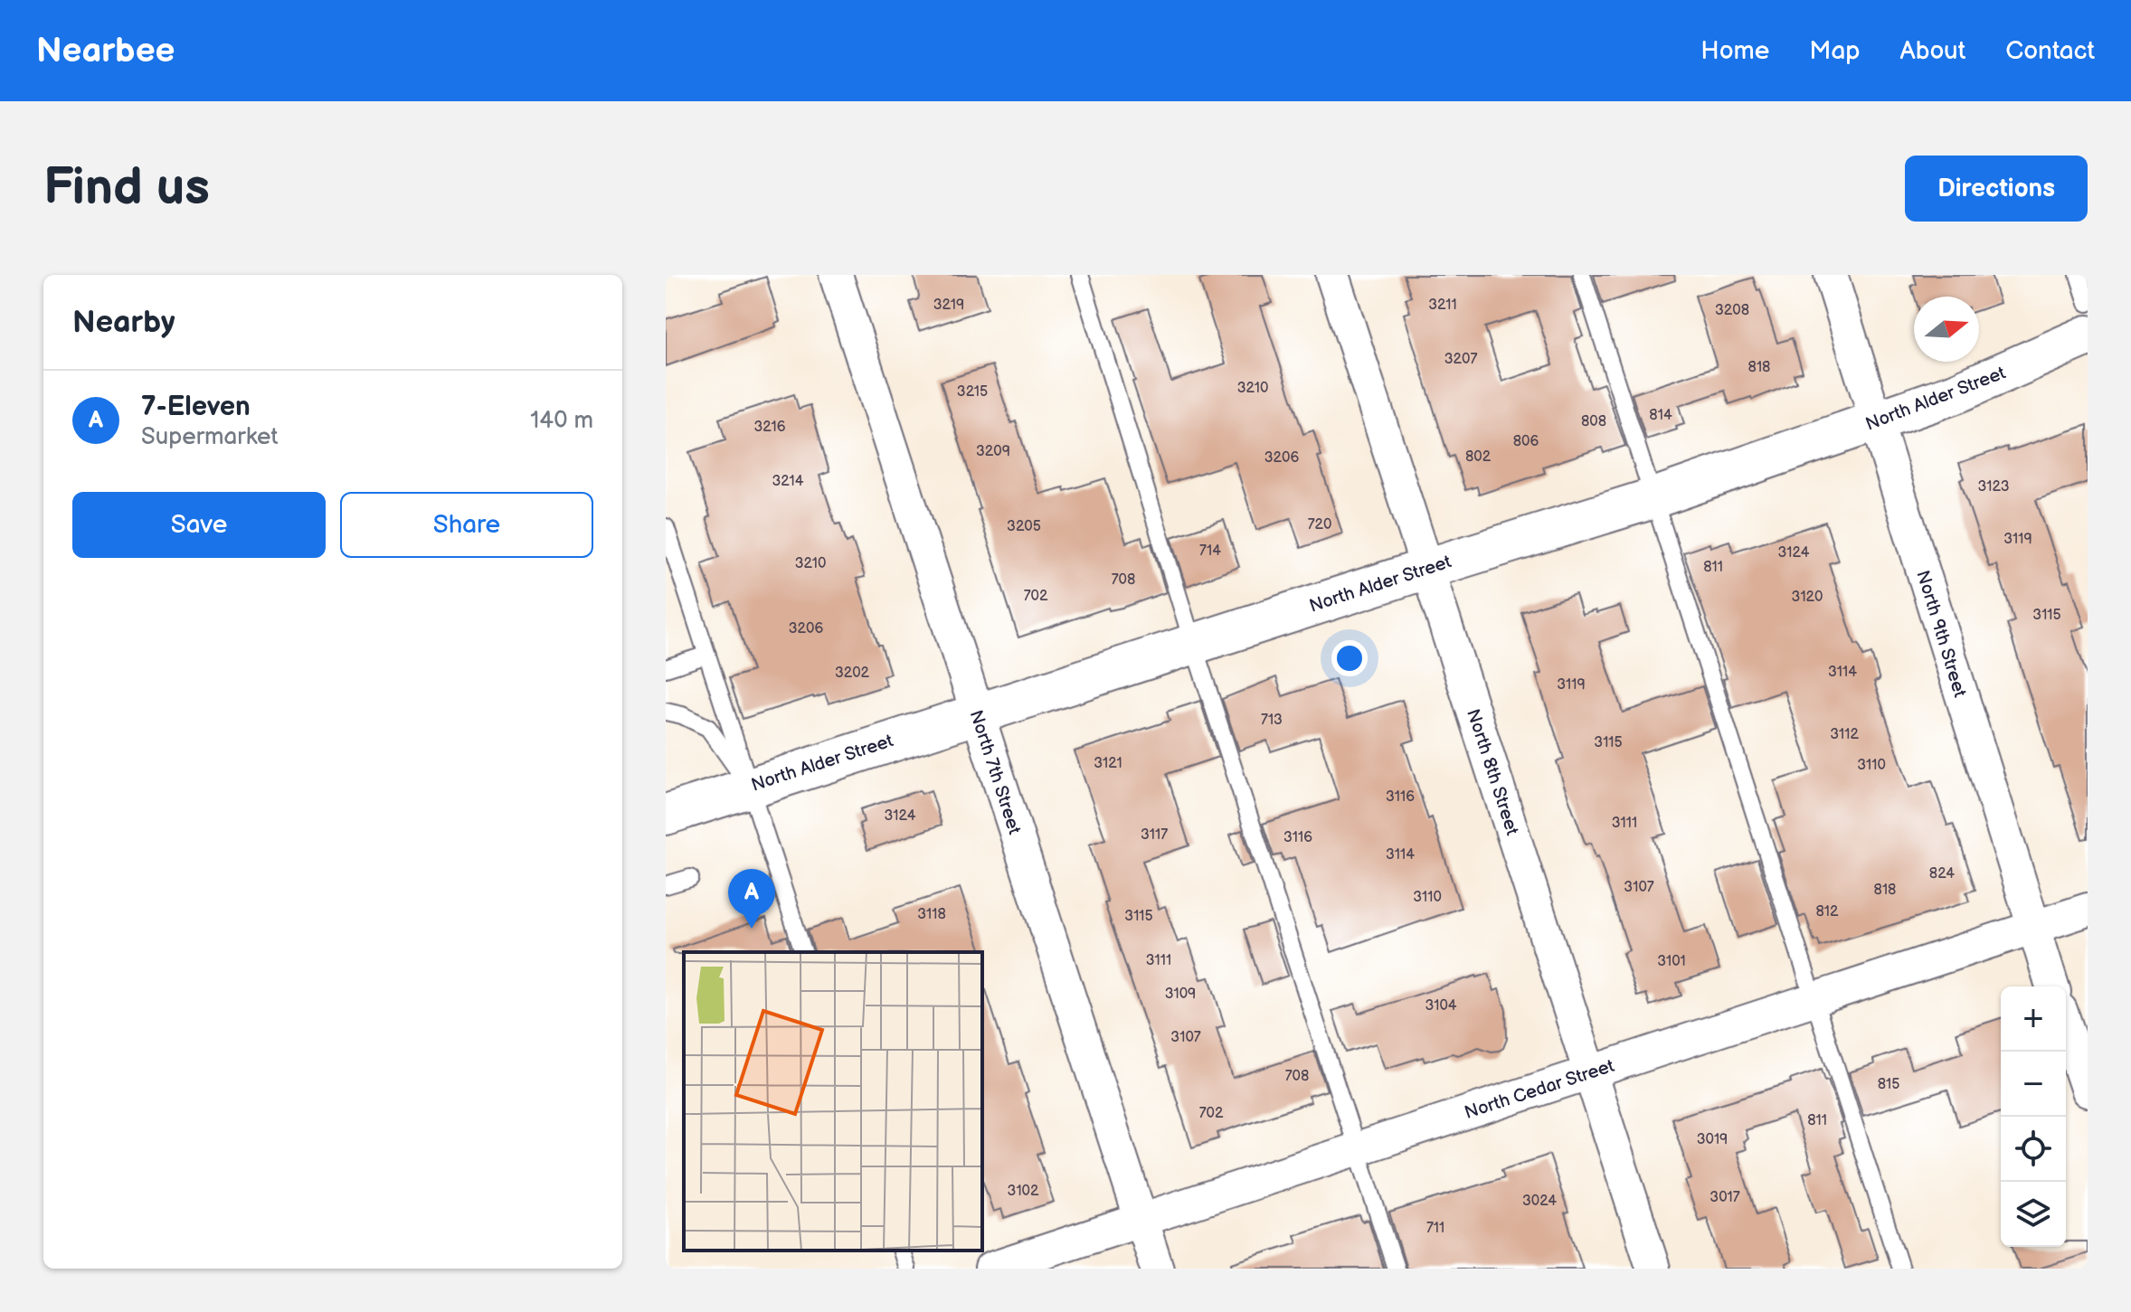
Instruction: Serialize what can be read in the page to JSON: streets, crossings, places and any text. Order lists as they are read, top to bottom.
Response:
{
  "streets": {
    "street": [
      "North Alder Street",
      "North 9th Street",
      "North 7th Street",
      "North 8th Street",
      "North Cedar Street"
    ]
  },
  "crossings": [
    ["North Alder Street", "North 9th Street"],
    ["North Alder Street", "North 7th Street"],
    ["North Alder Street", "North 8th Street"],
    ["North 9th Street", "North Cedar Street"],
    ["North 7th Street", "North Cedar Street"],
    ["North 8th Street", "North Cedar Street"]
  ],
  "house_numbers": [
    "3219",
    "3211",
    "3208",
    "3207",
    "818",
    "3210",
    "3215",
    "814",
    "808",
    "3216",
    "806",
    "3209",
    "802",
    "3206",
    "3214",
    "3123",
    "720",
    "3205",
    "3119",
    "714",
    "3124",
    "3210",
    "811",
    "708",
    "702",
    "3120",
    "3115",
    "3206",
    "3114",
    "3202",
    "3119",
    "713",
    "3112",
    "3115",
    "3121",
    "3110",
    "3116",
    "3124",
    "3111",
    "3117",
    "3116",
    "3114",
    "824",
    "3107",
    "818",
    "3110",
    "812",
    "3118",
    "3115",
    "3111",
    "3101",
    "3109",
    "3104",
    "3107",
    "708",
    "815",
    "702",
    "811",
    "3019",
    "3102",
    "3017",
    "3024",
    "711"
  ],
  "north": "right",
  "page": {
    "header": "Nearbee",
    "nav": [
      "Home",
      "Map",
      "About",
      "Contact"
    ],
    "buttons": [
      "Directions",
      ["Save", "Share"]
    ],
    "title": "Find us",
    "heading": "Nearby",
    "list": [
      {
        "mark": "A",
        "name": "7-Eleven",
        "note": "Supermarket",
        "value": "140 m"
      }
    ],
    "pins": "A",
    "map_buttons": ["+", "−"]
  }
}
